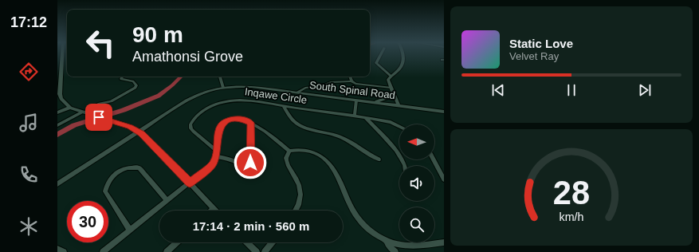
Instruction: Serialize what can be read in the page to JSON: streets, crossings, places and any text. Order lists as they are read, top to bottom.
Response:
{
  "streets": {
    "street": ["South Spinal Road", "Inqawe Circle"]
  },
  "north": "left",
  "page": {
    "tabs": "17:12",
    "turn": ["90 m", "Amathonsi Grove"],
    "song": ["Static Love", "Velvet Ray"],
    "limit": "30",
    "trip": "17:14 · 2 min · 560 m",
    "gauge": ["28", "km/h"]
  }
}
